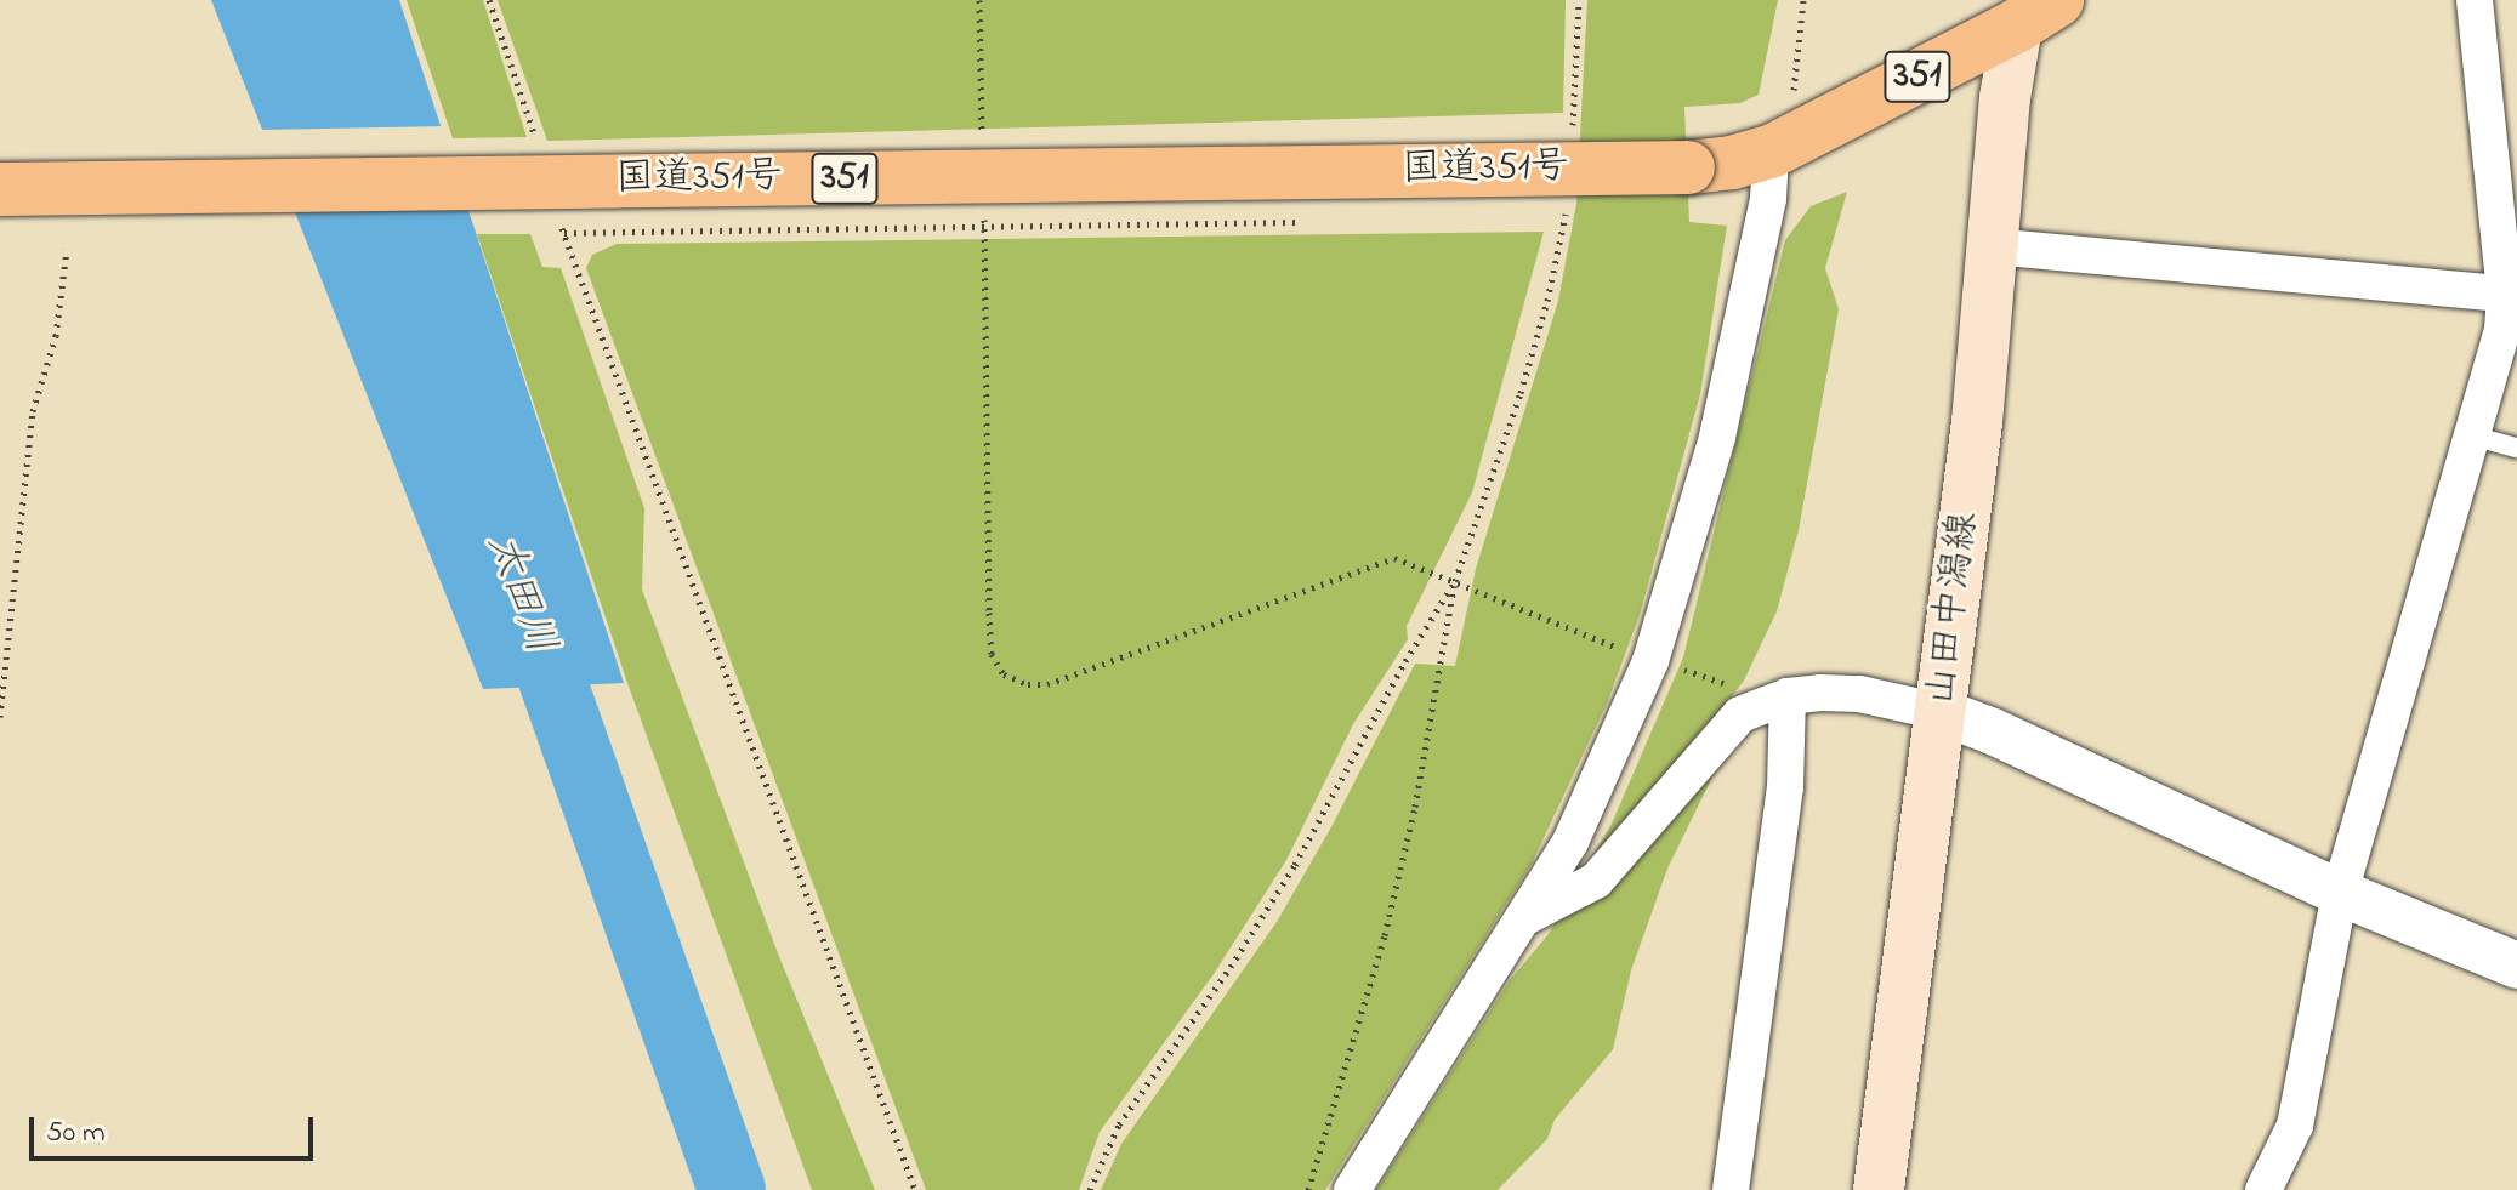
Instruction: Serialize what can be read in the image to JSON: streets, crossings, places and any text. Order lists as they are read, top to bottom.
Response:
{
  "streets": {
    "highway": ["351", "国道351号"],
    "main road": ["山田中潟線"]
  },
  "crossings": [
    ["351", "国道351号"],
    ["351", "山田中潟線"]
  ],
  "water": ["太田川"],
  "scale_bar": "50 m"
}
